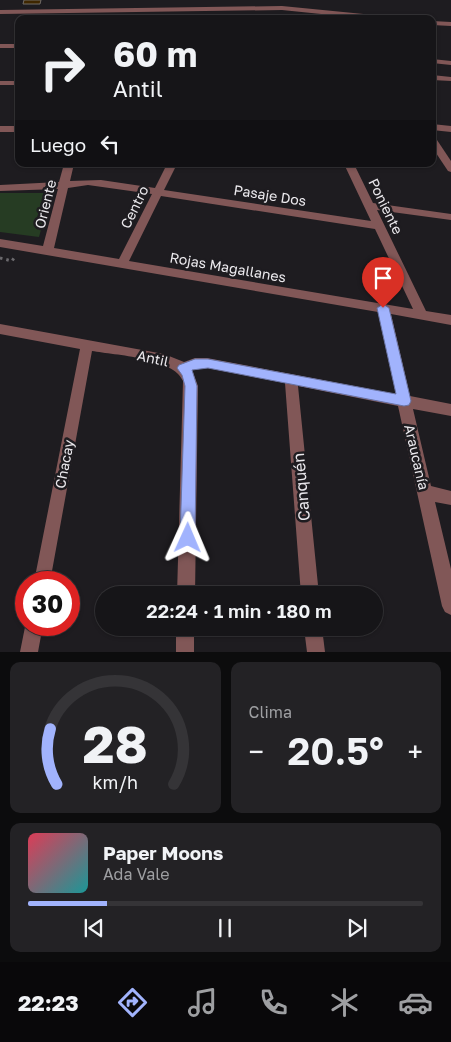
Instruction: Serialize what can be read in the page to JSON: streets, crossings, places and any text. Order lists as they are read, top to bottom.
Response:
{
  "streets": {
    "street": [
      "Pasaje Dos",
      "Oriente",
      "Poniente",
      "Centro",
      "Rojas Magallanes",
      "Antil",
      "Araucanía",
      "Chacay",
      "Canquén"
    ]
  },
  "crossings": [
    ["Pasaje Dos", "Oriente"],
    ["Pasaje Dos", "Poniente"],
    ["Pasaje Dos", "Centro"],
    ["Oriente", "Rojas Magallanes"],
    ["Poniente", "Rojas Magallanes"],
    ["Centro", "Rojas Magallanes"],
    ["Rojas Magallanes", "Araucanía"],
    ["Antil", "Araucanía"],
    ["Antil", "Chacay"],
    ["Antil", "Canquén"]
  ],
  "page": {
    "turn": ["60 m", "Antil"],
    "then": "Luego",
    "limit": "30",
    "trip": "22:24 · 1 min · 180 m",
    "tile": "Clima",
    "heat": ["−", "20.5°", "+"],
    "song": ["Paper Moons", "Ada Vale"],
    "tabs": "22:23",
    "gauge": ["28", "km/h"]
  }
}
